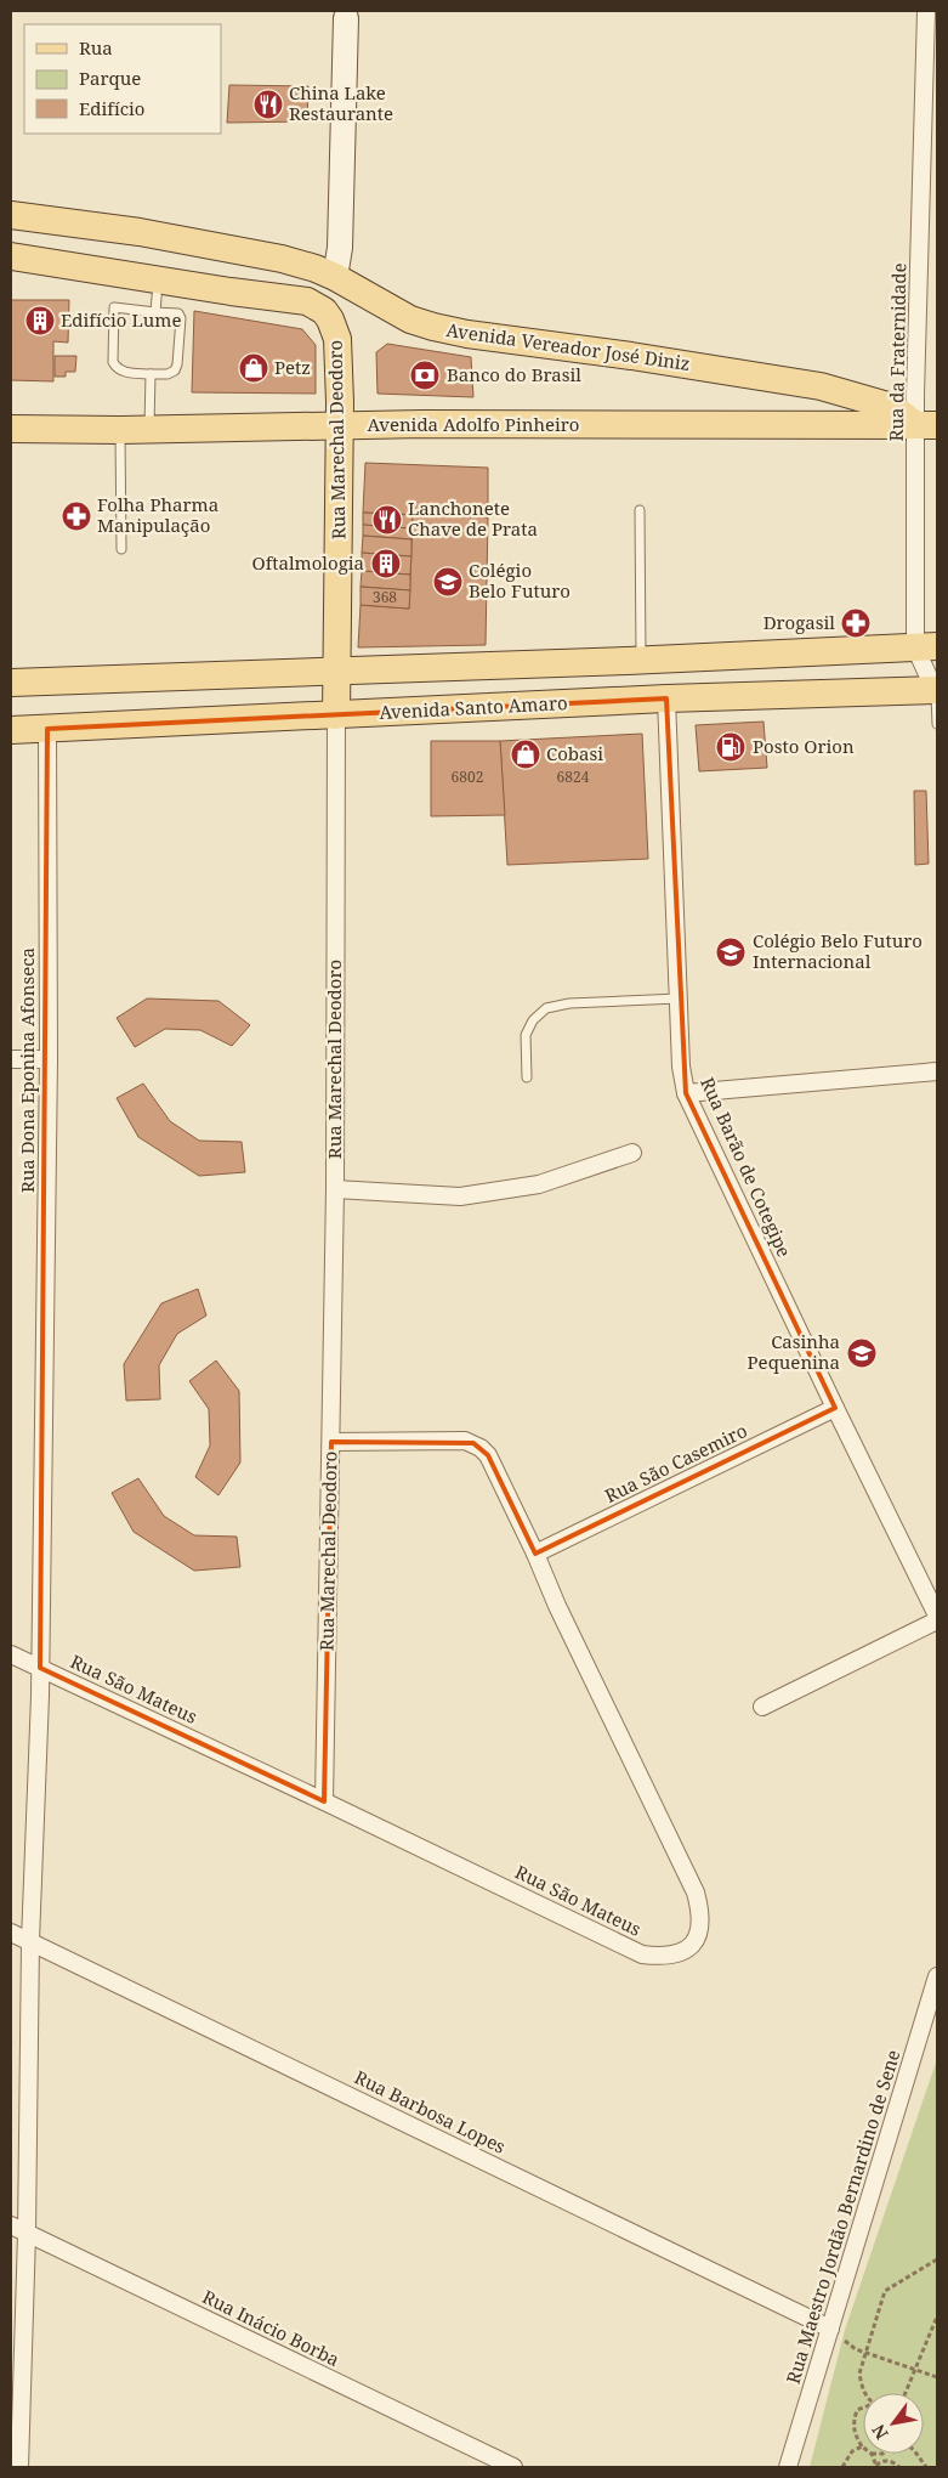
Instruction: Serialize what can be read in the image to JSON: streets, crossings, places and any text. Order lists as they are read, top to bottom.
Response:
{
  "streets": {
    "main road": [
      "Avenida Vereador José Diniz",
      "Avenida Adolfo Pinheiro",
      "Rua Marechal Deodoro",
      "Avenida Santo Amaro"
    ],
    "street": [
      "Rua da Fraternidade",
      "Rua Dona Eponina Afonseca",
      "Rua Barão de Cotegipe",
      "Rua São Casemiro",
      "Rua São Mateus",
      "Rua Barbosa Lopes",
      "Rua Maestro Jordão Bernardino de Sene",
      "Rua Inácio Borba"
    ]
  },
  "crossings": [
    ["Avenida Vereador José Diniz", "Rua da Fraternidade"],
    ["Avenida Vereador José Diniz", "Avenida Adolfo Pinheiro"],
    ["Rua da Fraternidade", "Avenida Adolfo Pinheiro"],
    ["Rua da Fraternidade", "Avenida Santo Amaro"],
    ["Avenida Adolfo Pinheiro", "Rua Marechal Deodoro"],
    ["Rua Marechal Deodoro", "Avenida Santo Amaro"],
    ["Rua Marechal Deodoro", "Rua São Mateus"],
    ["Avenida Santo Amaro", "Rua Dona Eponina Afonseca"],
    ["Avenida Santo Amaro", "Rua Barão de Cotegipe"],
    ["Rua Dona Eponina Afonseca", "Rua São Mateus"],
    ["Rua Dona Eponina Afonseca", "Rua Barbosa Lopes"],
    ["Rua Dona Eponina Afonseca", "Rua Inácio Borba"],
    ["Rua Barão de Cotegipe", "Rua São Casemiro"],
    ["Rua São Casemiro", "Rua São Mateus"],
    ["Rua Barbosa Lopes", "Rua Maestro Jordão Bernardino de Sene"]
  ],
  "places": {
    "restaurant": ["China Lake Restaurante", "Lanchonete Chave de Prata"],
    "building": ["Edifício Lume", "Oftalmologia"],
    "shop": ["Petz", "Cobasi"],
    "bank": ["Banco do Brasil"],
    "pharmacy": ["Folha Pharma Manipulação", "Drogasil"],
    "school or university": ["Colégio Belo Futuro", "Colégio Belo Futuro Internacional", "Casinha Pequenina"],
    "fuel station": ["Posto Orion"]
  },
  "house_numbers": ["368", "6802", "6824"],
  "legend": ["Rua", "Parque", "Edifício"],
  "north": "bottom left"
}
